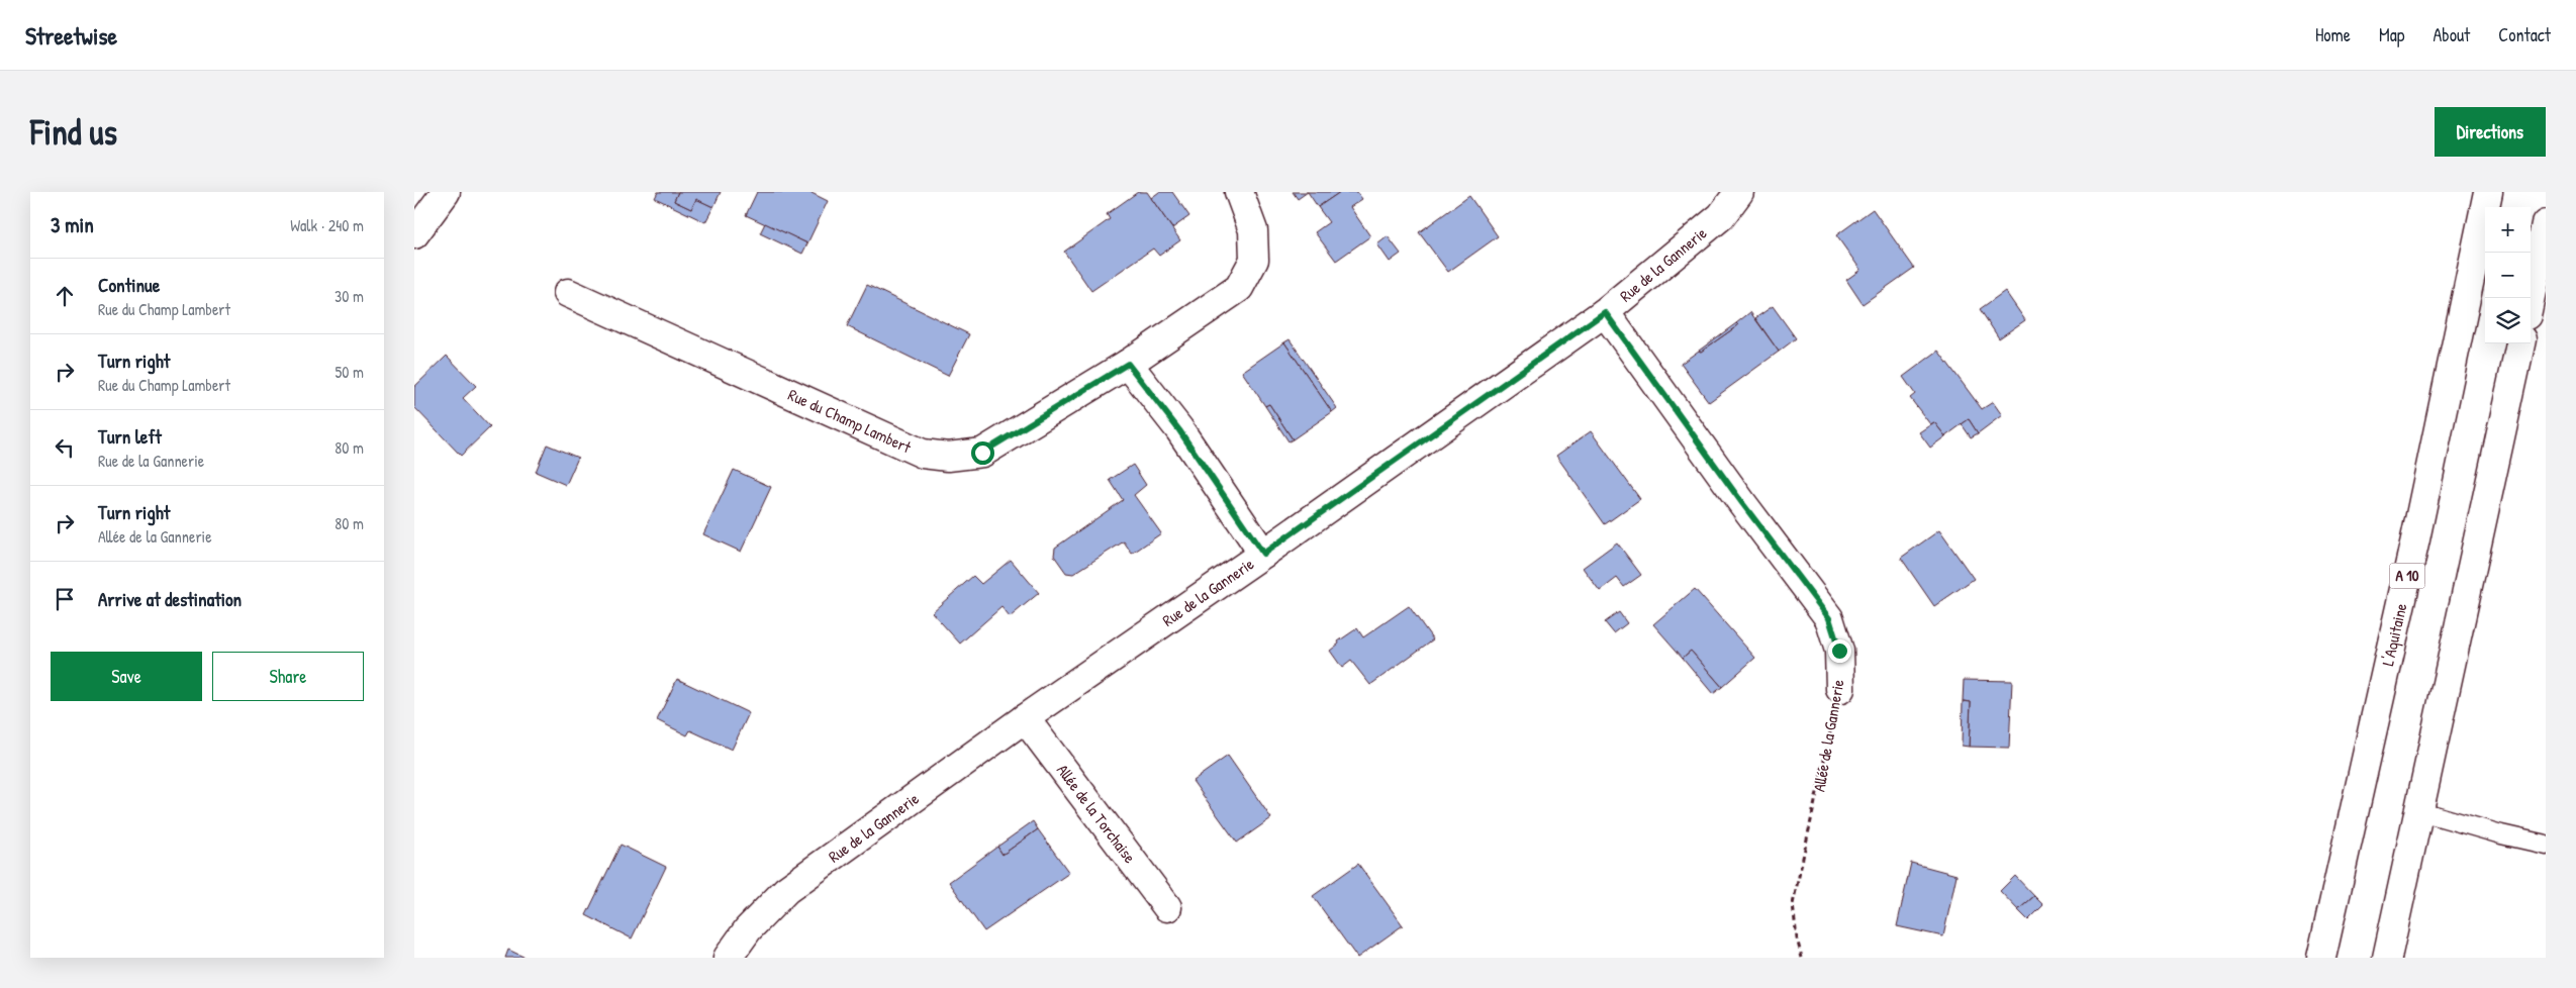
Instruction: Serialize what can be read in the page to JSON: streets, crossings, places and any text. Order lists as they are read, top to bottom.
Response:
{
  "streets": {
    "main road": [
      "Rue de la Gannerie",
      "Rue du Champ Lambert",
      "A 10",
      "L'Aquitaine",
      "Allée de la Gannerie",
      "Allée de la Torchaise"
    ]
  },
  "crossings": [
    ["Rue de la Gannerie", "Allée de la Gannerie"],
    ["Rue de la Gannerie", "Allée de la Torchaise"]
  ],
  "page": {
    "header": "Streetwise",
    "nav": [
      "Home",
      "Map",
      "About",
      "Contact"
    ],
    "buttons": [
      "Directions",
      ["Save", "Share"]
    ],
    "title": "Find us",
    "heading": ["3 min", "Walk · 240 m"],
    "map_buttons": ["+", "−"],
    "list": [
      ["Continue", "Rue du Champ Lambert", "30 m"],
      ["Turn right", "Rue du Champ Lambert", "50 m"],
      ["Turn left", "Rue de la Gannerie", "80 m"],
      ["Turn right", "Allée de la Gannerie", "80 m"],
      "Arrive at destination"
    ]
  }
}
